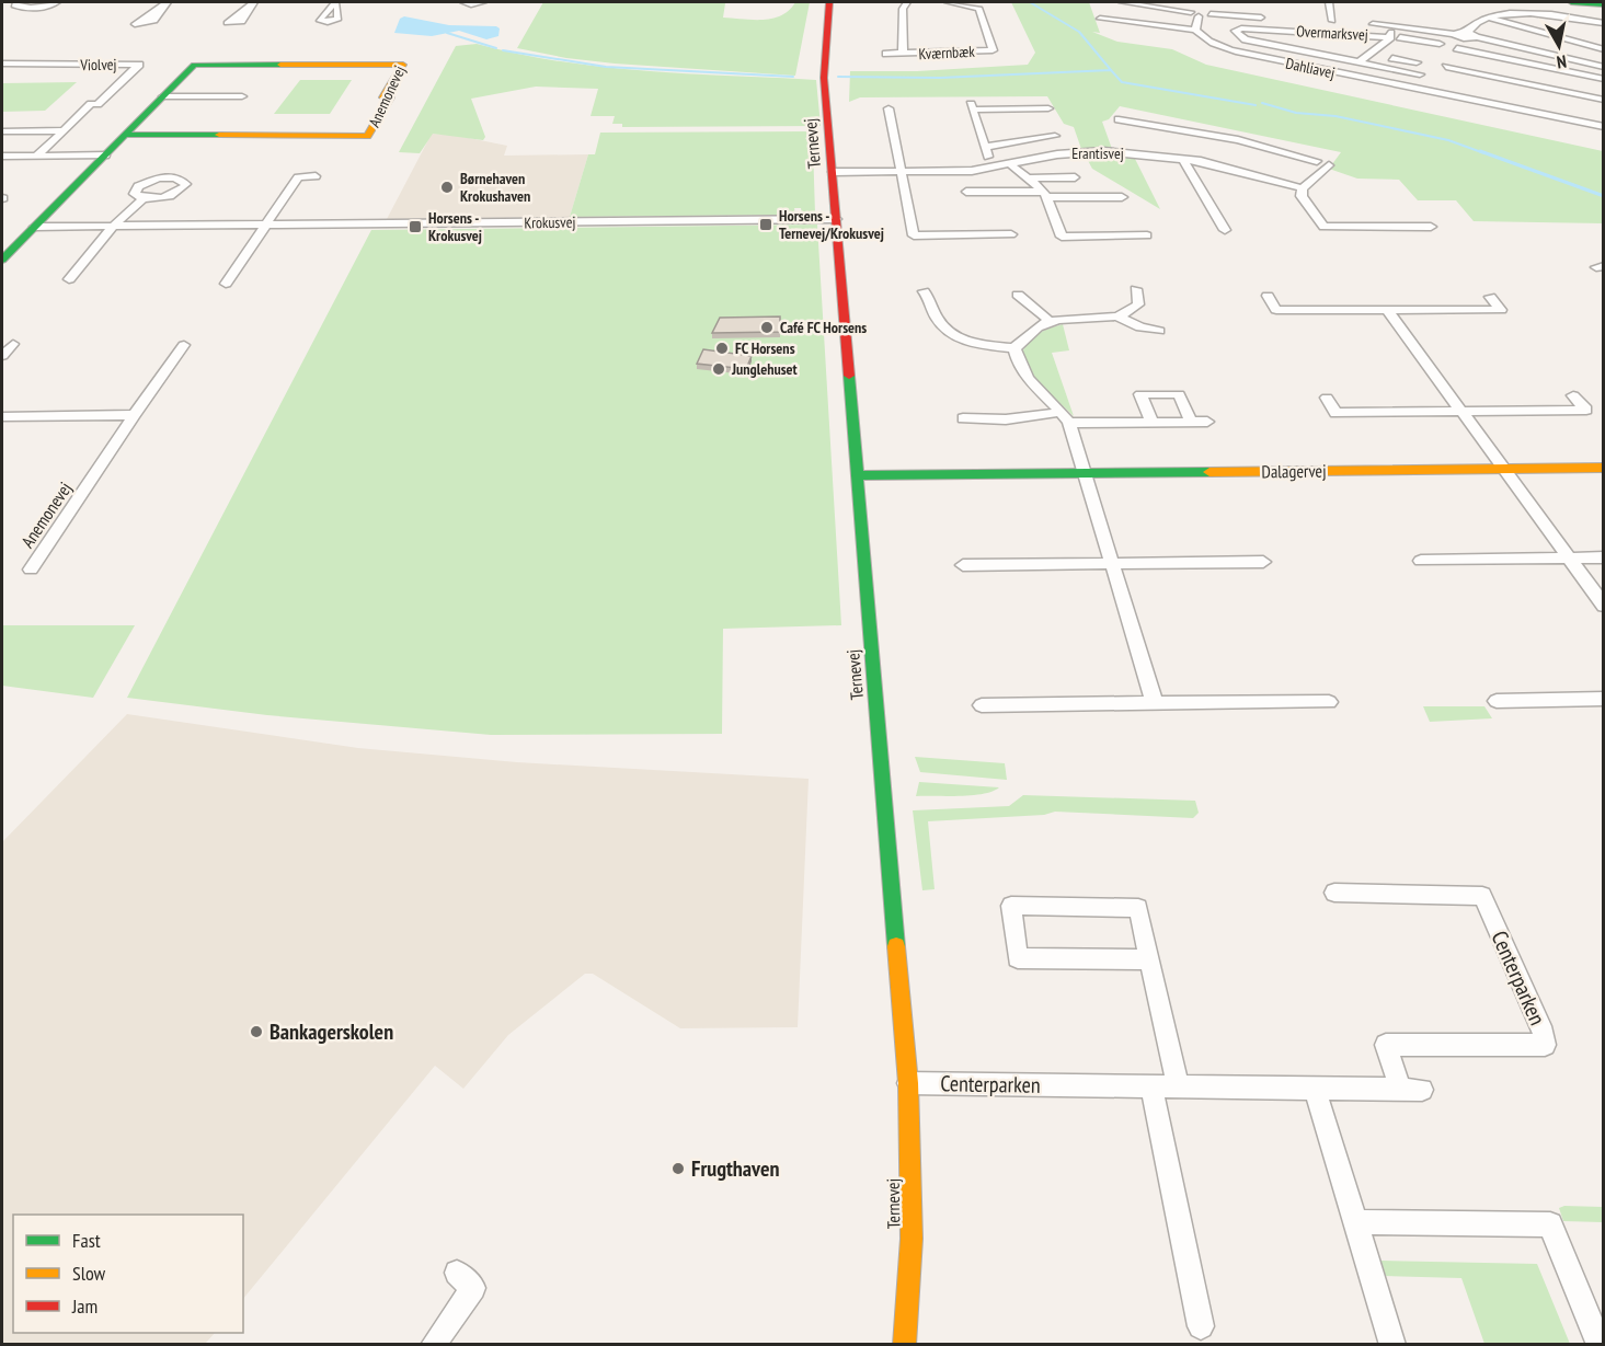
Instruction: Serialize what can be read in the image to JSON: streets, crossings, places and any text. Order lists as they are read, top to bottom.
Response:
{
  "streets": {
    "main road": ["Anemonevej", "Ternevej", "Dalagervej"],
    "street": [
      "Overmarksvej",
      "Kværnbæk",
      "Violvej",
      "Dahliavej",
      "Erantisvej",
      "Krokusvej",
      "Centerparken"
    ]
  },
  "crossings": [
    ["Anemonevej", "Krokusvej"],
    ["Ternevej", "Erantisvej"],
    ["Ternevej", "Krokusvej"],
    ["Ternevej", "Dalagervej"],
    ["Ternevej", "Centerparken"]
  ],
  "places": {
    "other": [
      "Børnehaven Krokushaven",
      "Café FC Horsens",
      "FC Horsens",
      "Junglehuset",
      "Bankagerskolen",
      "Frugthaven"
    ],
    "transit": ["Horsens - Ternevej/Krokusvej", "Horsens - Krokusvej"]
  },
  "legend": ["Fast", "Slow", "Jam"],
  "north": "bottom"
}
